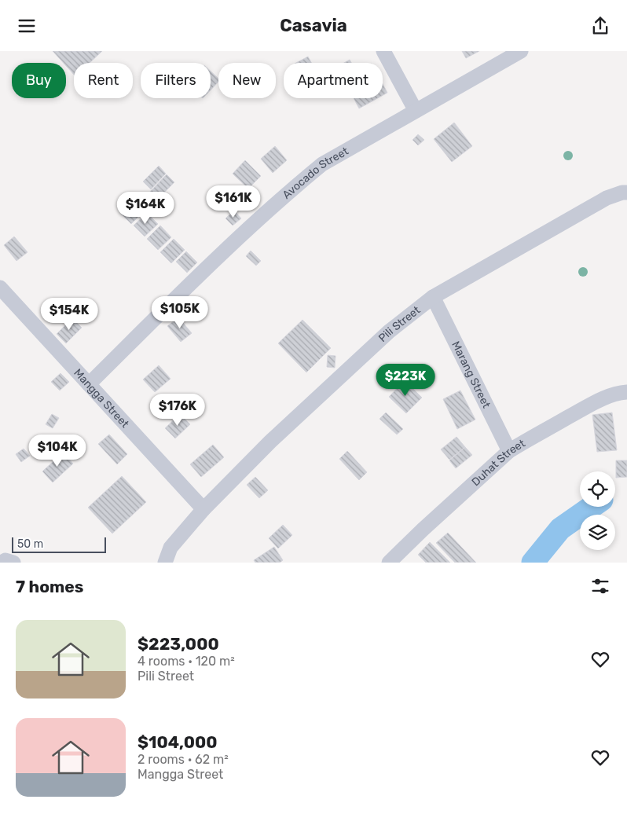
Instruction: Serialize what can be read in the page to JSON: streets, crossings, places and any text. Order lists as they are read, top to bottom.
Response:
{
  "streets": {
    "street": [
      "Avocado Street",
      "Pili Street",
      "Marang Street",
      "Mangga Street",
      "Duhat Street"
    ]
  },
  "crossings": [
    ["Avocado Street", "Mangga Street"],
    ["Pili Street", "Marang Street"],
    ["Pili Street", "Mangga Street"],
    ["Marang Street", "Duhat Street"]
  ],
  "scale_bar": "50 m",
  "page": {
    "header": "Casavia",
    "chip": [
      "Buy",
      "Rent",
      "Filters",
      "New",
      "Apartment"
    ],
    "price": [
      "$161K",
      "$164K",
      "$105K",
      "$154K",
      "$223K",
      "$176K",
      "$104K"
    ],
    "scale": "50 m",
    "heading": "7 homes",
    "list": [
      {
        "name": "$223,000",
        "note": "4 rooms · 120 m² · Pili Street"
      },
      {
        "name": "$104,000",
        "note": "2 rooms · 62 m² · Mangga Street"
      }
    ]
  }
}
